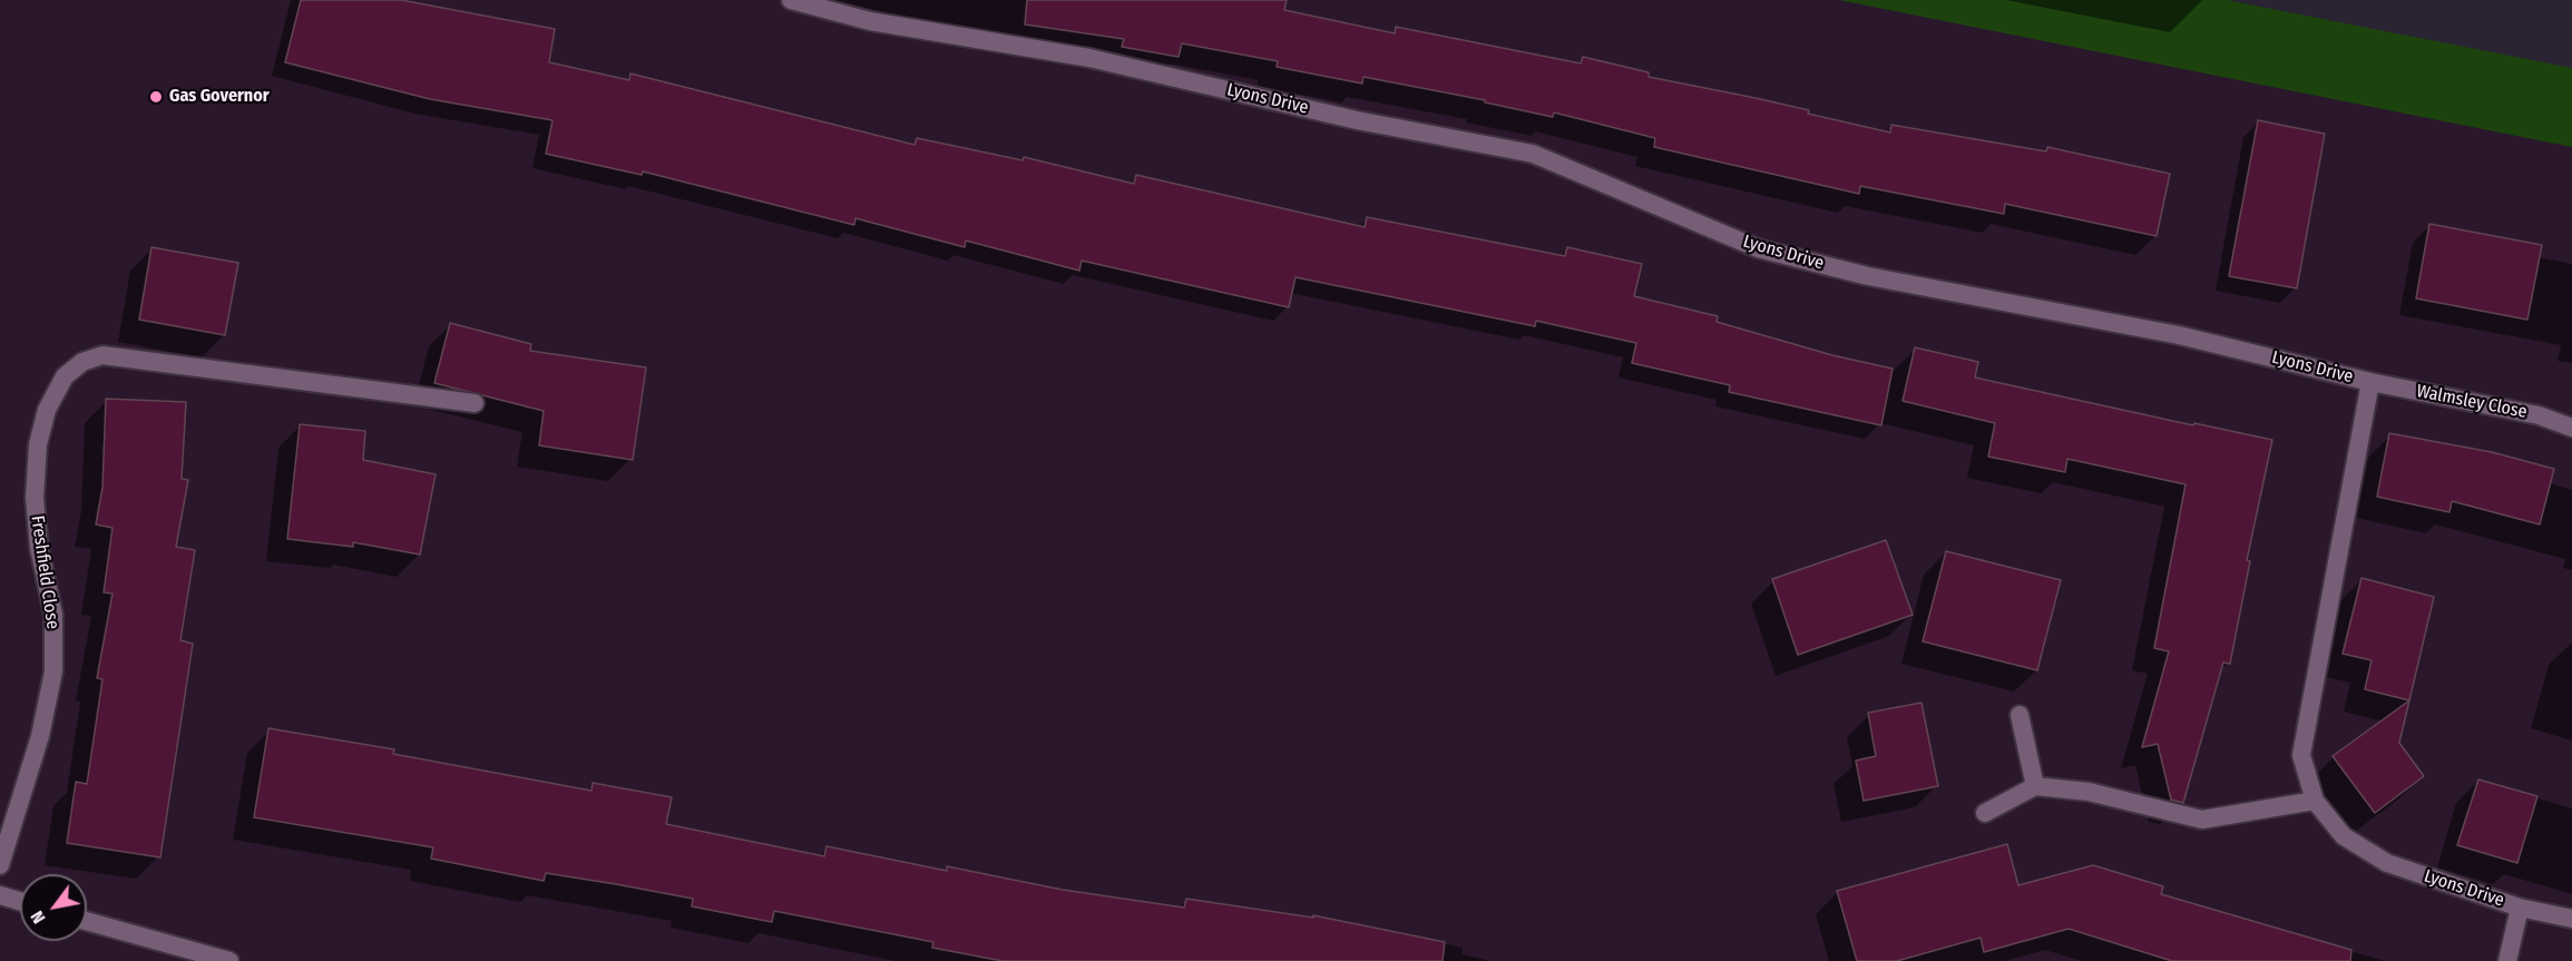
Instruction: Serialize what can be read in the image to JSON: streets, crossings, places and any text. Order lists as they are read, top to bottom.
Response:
{
  "streets": {
    "street": ["Lyons Drive", "Walmsley Close", "Freshfield Close"]
  },
  "crossings": [
    ["Lyons Drive", "Walmsley Close"]
  ],
  "places": ["Gas Governor"],
  "north": "bottom left"
}
